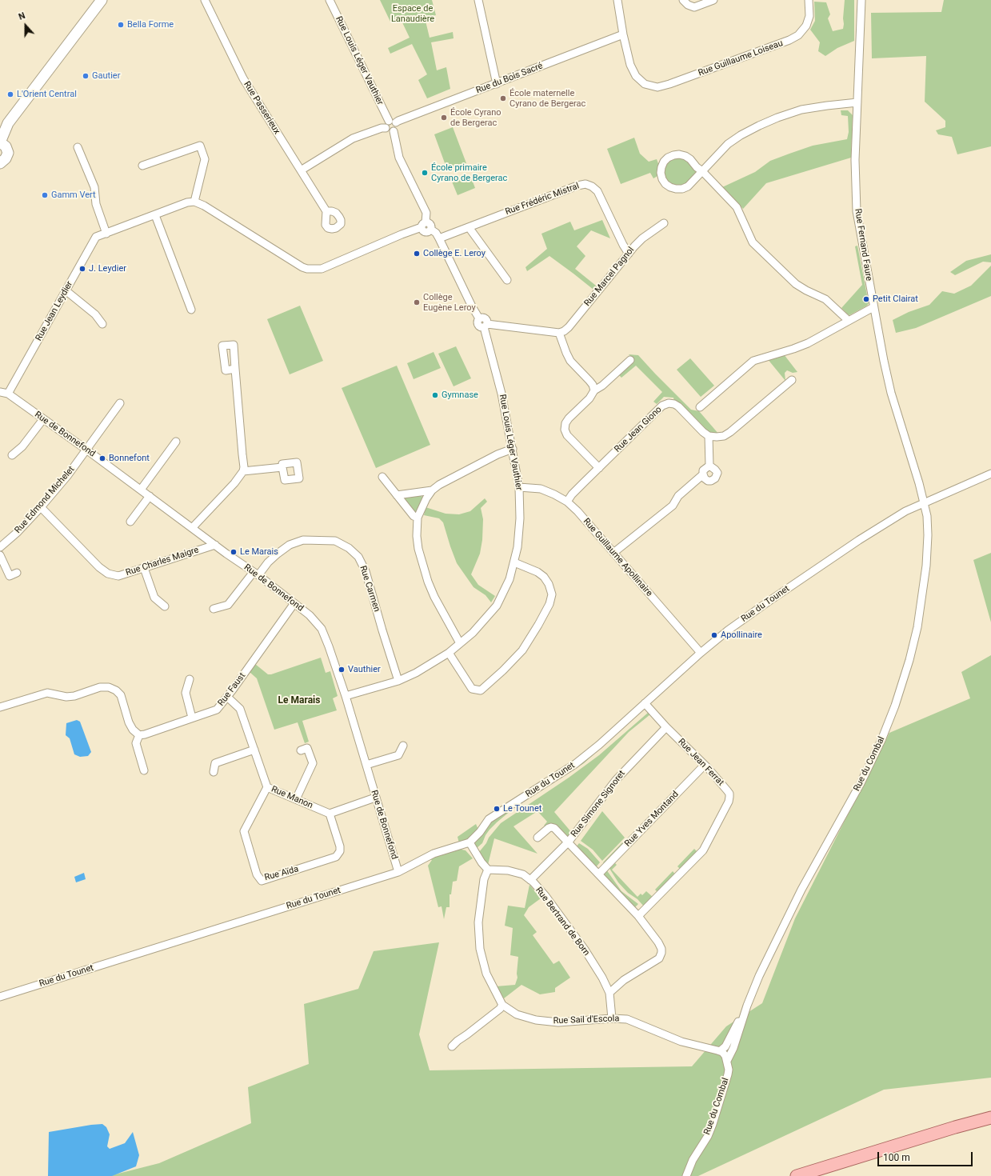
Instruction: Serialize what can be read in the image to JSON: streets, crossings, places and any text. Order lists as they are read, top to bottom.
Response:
{
  "streets": {
    "street": [
      "Rue Guillaume Loiseau",
      "Rue Louis Léger Vauthier",
      "Rue du Bois Sacré",
      "Rue Passerieux",
      "Rue Frédéric Mistral",
      "Rue Fernand Faure",
      "Rue Marcel Pagnol",
      "Rue Jean Leydier",
      "Rue Jean Giono",
      "Rue de Bonnefond",
      "Rue Edmond Michelet",
      "Rue Guillaume Apollinaire",
      "Rue Charles Maigre",
      "Rue Carmen",
      "Rue du Tounet",
      "Rue Faust",
      "Rue Jean Ferrat",
      "Rue du Combal",
      "Rue Manon",
      "Rue Simone Signoret",
      "Rue Yves Montand",
      "Rue Aïda",
      "Rue Bertrand de Born",
      "Rue Sail d'Escola"
    ]
  },
  "crossings": [
    ["Rue Guillaume Loiseau", "Rue du Bois Sacré"],
    ["Rue Louis Léger Vauthier", "Rue du Bois Sacré"],
    ["Rue Louis Léger Vauthier", "Rue Frédéric Mistral"],
    ["Rue Louis Léger Vauthier", "Rue de Bonnefond"],
    ["Rue Louis Léger Vauthier", "Rue Guillaume Apollinaire"],
    ["Rue Louis Léger Vauthier", "Rue Carmen"],
    ["Rue du Bois Sacré", "Rue Passerieux"],
    ["Rue Frédéric Mistral", "Rue Marcel Pagnol"],
    ["Rue Fernand Faure", "Rue du Tounet"],
    ["Rue Fernand Faure", "Rue du Combal"],
    ["Rue Jean Leydier", "Rue de Bonnefond"],
    ["Rue Jean Giono", "Rue Guillaume Apollinaire"],
    ["Rue de Bonnefond", "Rue Edmond Michelet"],
    ["Rue de Bonnefond", "Rue Charles Maigre"],
    ["Rue de Bonnefond", "Rue Carmen"],
    ["Rue de Bonnefond", "Rue du Tounet"],
    ["Rue de Bonnefond", "Rue Faust"],
    ["Rue Edmond Michelet", "Rue Charles Maigre"],
    ["Rue Guillaume Apollinaire", "Rue du Tounet"],
    ["Rue du Tounet", "Rue Jean Ferrat"],
    ["Rue du Tounet", "Rue du Combal"],
    ["Rue Faust", "Rue Manon"],
    ["Rue Jean Ferrat", "Rue Simone Signoret"],
    ["Rue Jean Ferrat", "Rue Yves Montand"],
    ["Rue du Combal", "Rue Sail d'Escola"],
    ["Rue Manon", "Rue Aïda"],
    ["Rue Simone Signoret", "Rue Bertrand de Born"],
    ["Rue Bertrand de Born", "Rue Sail d'Escola"]
  ],
  "districts": ["Le Marais"],
  "parks": ["Espace de Lanaudière"],
  "places": [
    "Bella Forme",
    "Gautier",
    "L'Orient Central",
    "École maternelle Cyrano de Bergerac",
    "École Cyrano de Bergerac",
    "École primaire Cyrano de Bergerac",
    "Gamm Vert",
    "Collège E. Leroy",
    "J. Leydier",
    "Petit Clairat",
    "Collège Eugène Leroy",
    "Gymnase",
    "Bonnefont",
    "Le Marais",
    "Apollinaire",
    "Vauthier",
    "Le Tounet"
  ],
  "scale_bar": "100 m",
  "north": "top"
}
